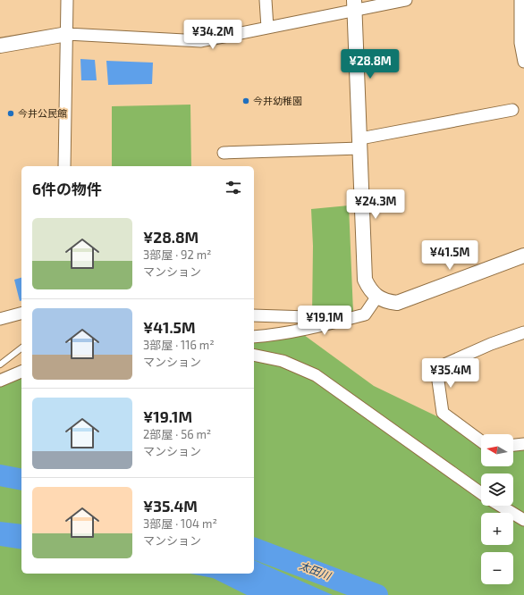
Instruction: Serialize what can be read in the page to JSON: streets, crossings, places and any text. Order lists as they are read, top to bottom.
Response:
{
  "water": ["太田川"],
  "places": ["今井幼稚園", "今井公民館"],
  "north": "left",
  "page": {
    "price": [
      "¥34.2M",
      "¥28.8M",
      "¥24.3M",
      "¥41.5M",
      "¥19.1M",
      "¥35.4M"
    ],
    "heading": "6件の物件",
    "list": [
      {
        "name": "¥28.8M",
        "note": "3部屋 · 92 m² · マンション"
      },
      {
        "name": "¥41.5M",
        "note": "3部屋 · 116 m² · マンション"
      },
      {
        "name": "¥19.1M",
        "note": "2部屋 · 56 m² · マンション"
      },
      {
        "name": "¥35.4M",
        "note": "3部屋 · 104 m² · マンション"
      }
    ],
    "map_buttons": ["+", "−"]
  }
}
